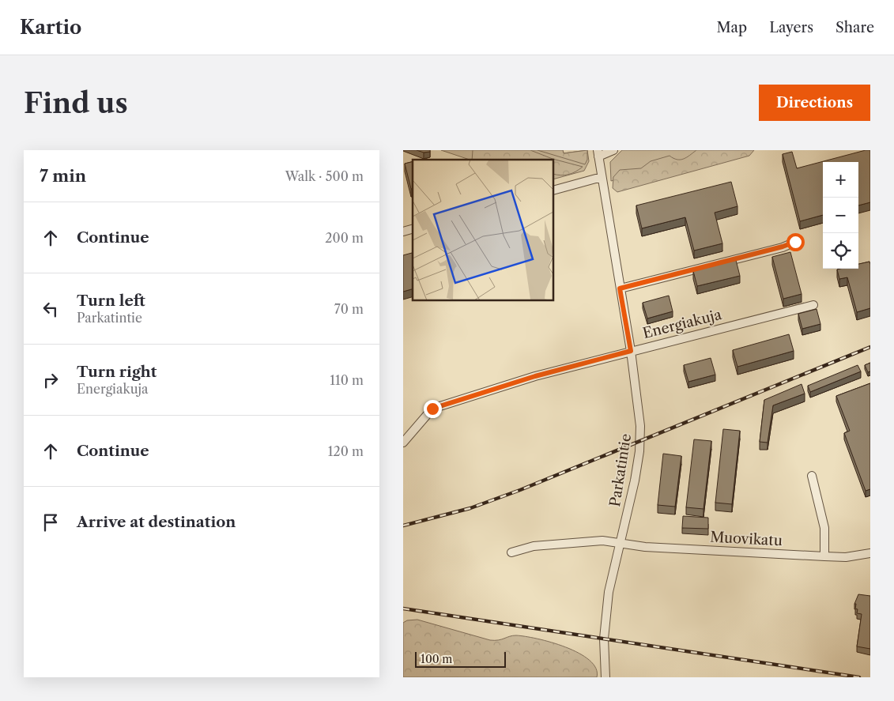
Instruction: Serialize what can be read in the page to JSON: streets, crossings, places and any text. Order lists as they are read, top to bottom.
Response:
{
  "streets": {
    "street": ["Energiakuja", "Parkatintie", "Muovikatu"]
  },
  "crossings": [
    ["Energiakuja", "Parkatintie"],
    ["Parkatintie", "Muovikatu"]
  ],
  "scale_bar": "100 m",
  "page": {
    "header": "Kartio",
    "nav": ["Map", "Layers", "Share"],
    "buttons": "Directions",
    "title": "Find us",
    "heading": ["7 min", "Walk · 500 m"],
    "map_buttons": ["+", "−"],
    "list": [
      ["Continue", "200 m"],
      ["Turn left", "Parkatintie", "70 m"],
      ["Turn right", "Energiakuja", "110 m"],
      ["Continue", "120 m"],
      "Arrive at destination"
    ],
    "scale": "100 m"
  }
}
